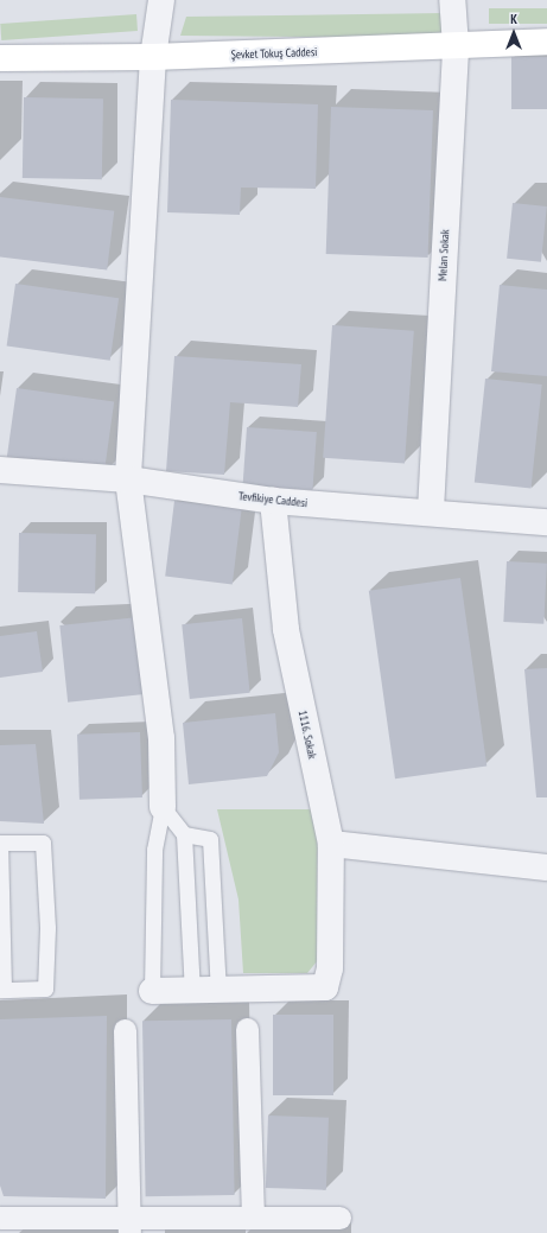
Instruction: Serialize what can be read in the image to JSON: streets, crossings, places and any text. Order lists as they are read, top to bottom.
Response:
{
  "streets": {
    "main road": ["Şevket Tokuş Caddesi"],
    "street": ["Melan Sokak", "Tevfikiye Caddesi", "1116. Sokak"]
  },
  "crossings": [
    ["Şevket Tokuş Caddesi", "Melan Sokak"],
    ["Melan Sokak", "Tevfikiye Caddesi"],
    ["Tevfikiye Caddesi", "1116. Sokak"]
  ],
  "north": "top"
}
